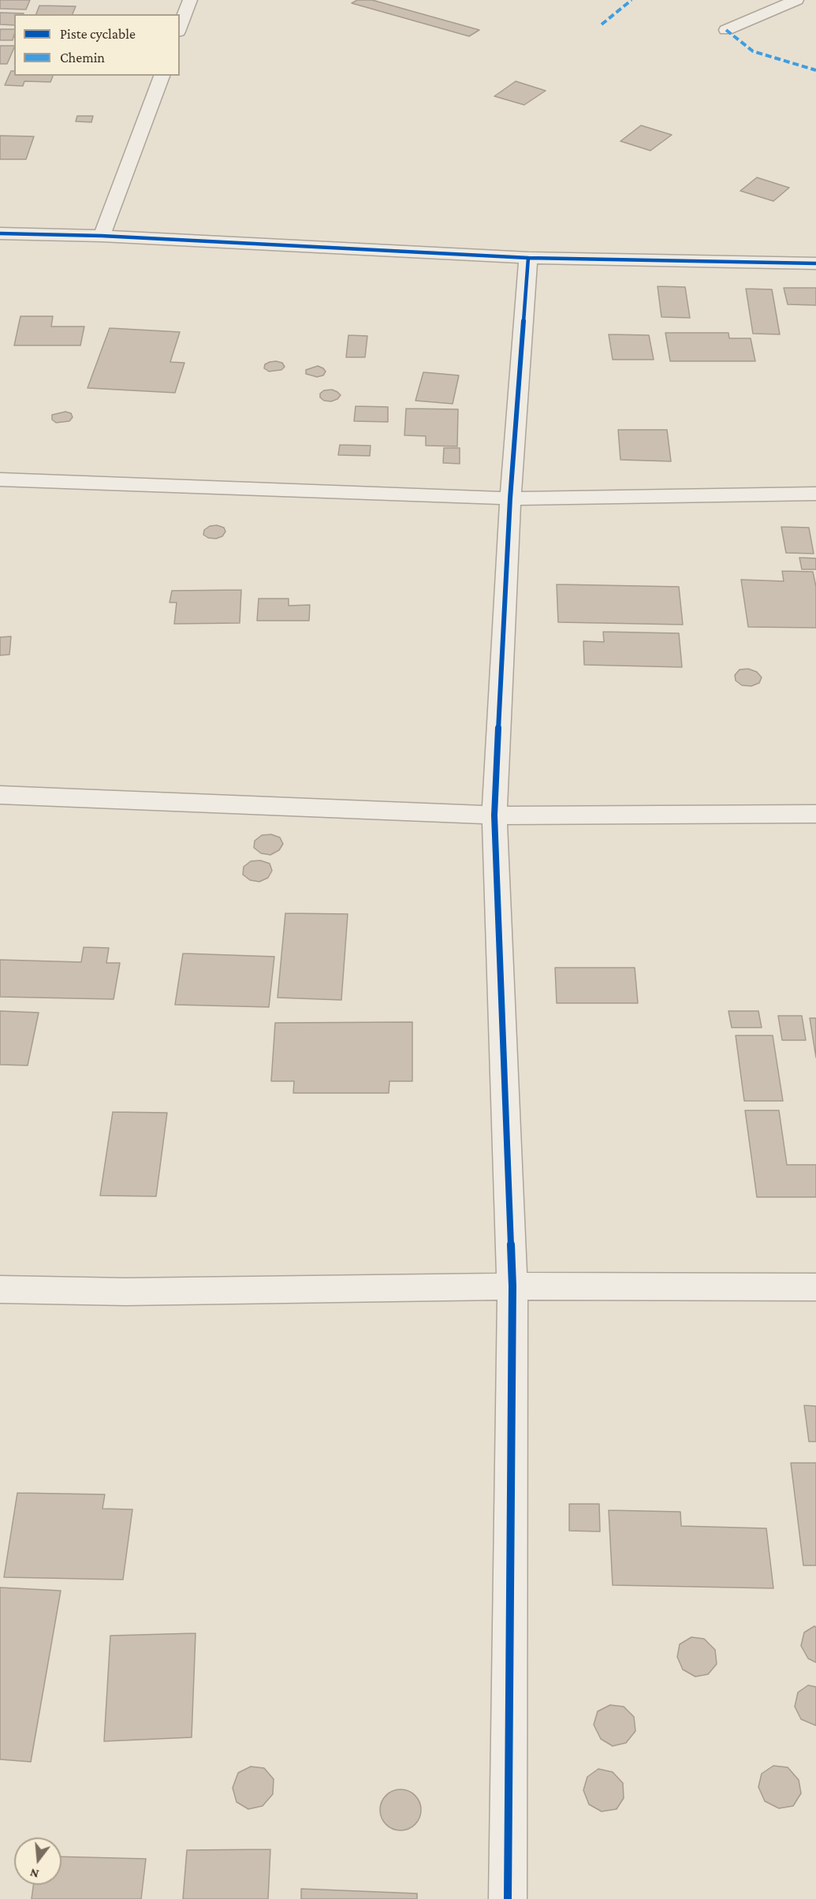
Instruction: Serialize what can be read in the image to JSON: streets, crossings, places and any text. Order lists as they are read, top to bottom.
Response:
{
  "legend": ["Piste cyclable", "Chemin"],
  "north": "bottom"
}
